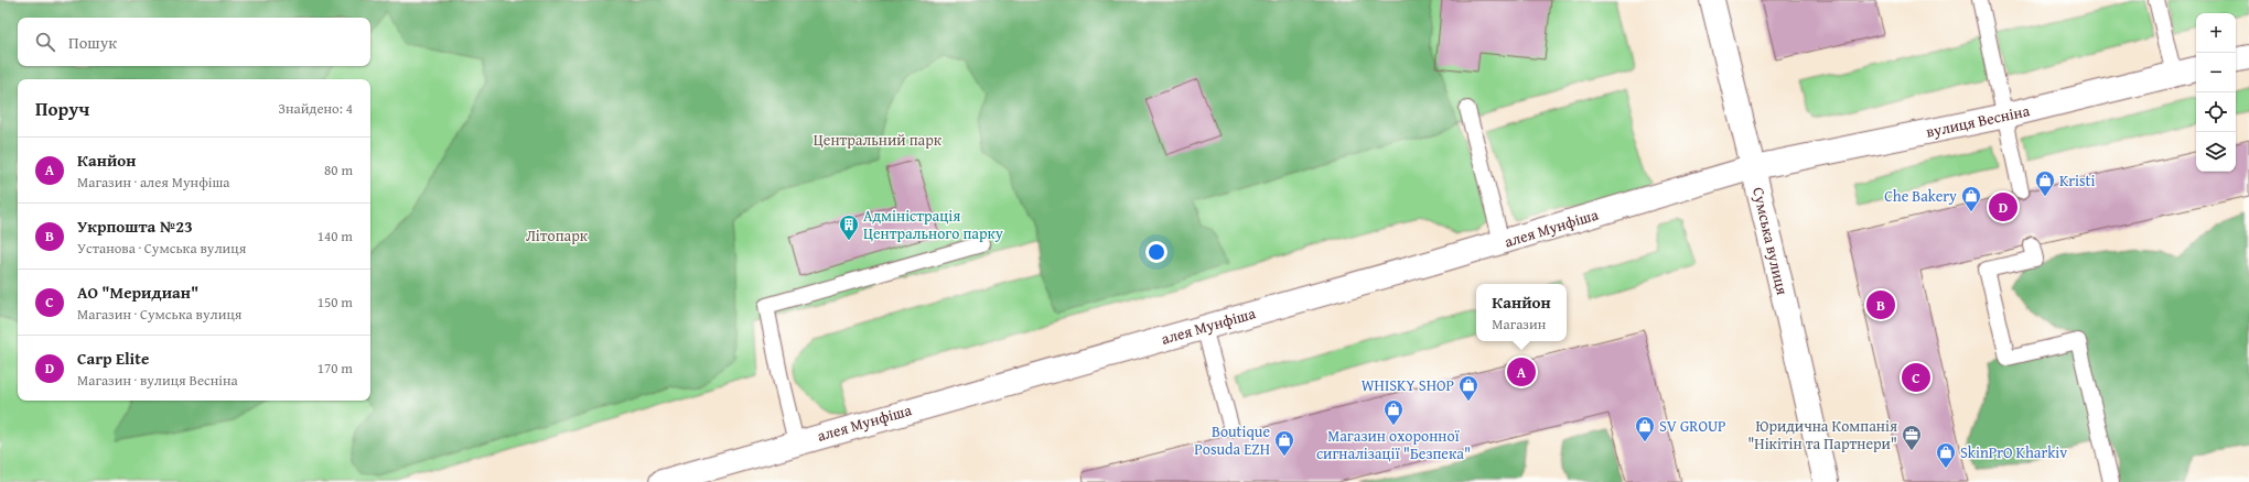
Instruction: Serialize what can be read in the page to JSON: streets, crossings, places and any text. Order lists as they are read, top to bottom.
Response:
{
  "streets": {
    "street": ["вулиця Весніна", "алея Мунфіша", "Сумська вулиця"]
  },
  "crossings": [
    ["вулиця Весніна", "алея Мунфіша"],
    ["вулиця Весніна", "Сумська вулиця"],
    ["алея Мунфіша", "Сумська вулиця"]
  ],
  "parks": ["Центральний парк", "Літопарк"],
  "places": {
    "shop": [
      "Kristi",
      "Che Bakery",
      "WHISKY SHOP",
      "Магазин охоронної сигналізації \"Безпека\"",
      "SV GROUP",
      "Boutique Posuda EZH",
      "SkinPrO Kharkiv"
    ],
    "building": ["Адміністрація Центрального парку"],
    "office": ["Юридична Компанія \"Нікітін та Партнери\""]
  },
  "page": {
    "map_buttons": ["+", "−"],
    "search": "Пошук",
    "heading": ["Поруч", "Знайдено: 4"],
    "list": [
      {
        "mark": "A",
        "name": "Канйон",
        "note": "Магазин · алея Мунфіша",
        "value": "80 m"
      },
      {
        "mark": "B",
        "name": "Укрпошта №23",
        "note": "Установа · Сумська вулиця",
        "value": "140 m"
      },
      {
        "mark": "C",
        "name": "АО \"Меридиан\"",
        "note": "Магазин · Сумська вулиця",
        "value": "150 m"
      },
      {
        "mark": "D",
        "name": "Carp Elite",
        "note": "Магазин · вулиця Весніна",
        "value": "170 m"
      }
    ],
    "pins": [
      "D",
      "B",
      "A",
      "C"
    ],
    "popup": ["Канйон", "Магазин"]
  }
}
